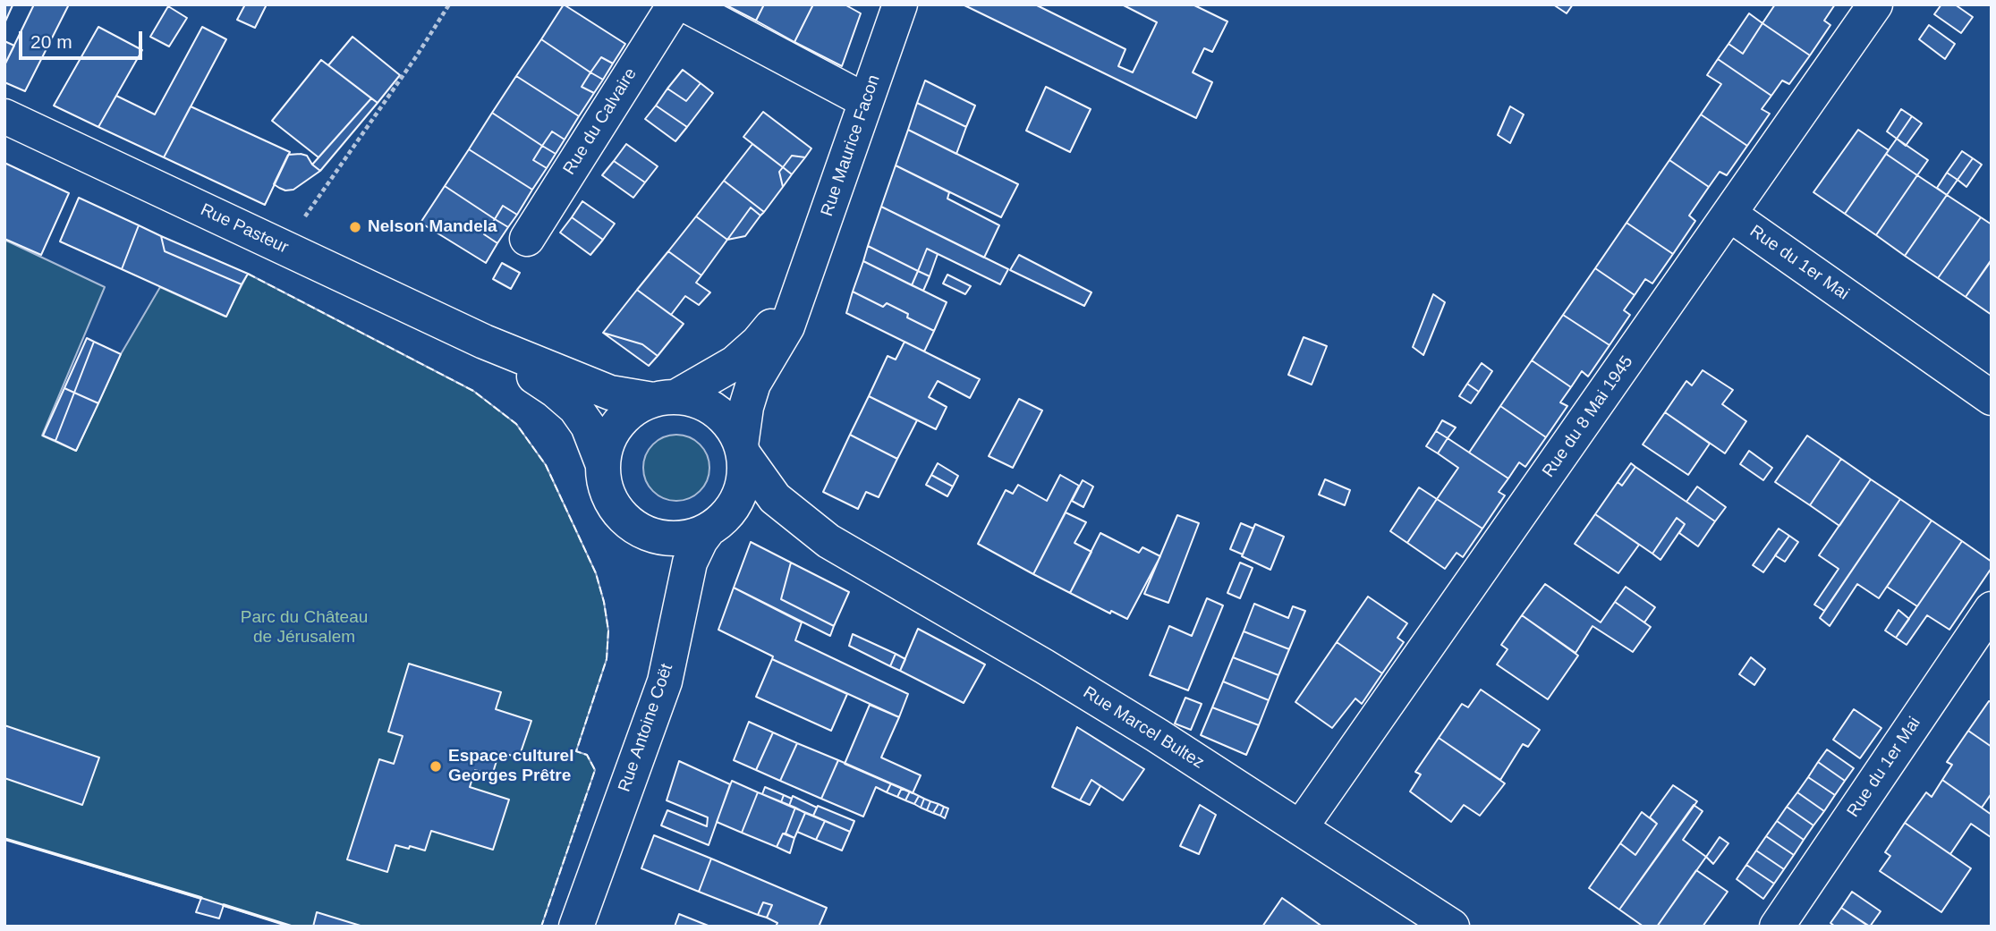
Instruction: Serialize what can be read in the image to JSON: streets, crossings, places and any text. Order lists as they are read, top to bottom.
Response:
{
  "streets": {
    "street": [
      "Rue du Calvaire",
      "Rue Maurice Facon",
      "Rue Pasteur",
      "Rue du 1er Mai",
      "Rue du 8 Mai 1945",
      "Rue Antoine Coët",
      "Rue Marcel Bultez"
    ]
  },
  "crossings": [
    ["Rue Maurice Facon", "Rue Pasteur"],
    ["Rue Maurice Facon", "Rue Antoine Coët"],
    ["Rue Maurice Facon", "Rue Marcel Bultez"],
    ["Rue Pasteur", "Rue Antoine Coët"],
    ["Rue Pasteur", "Rue Marcel Bultez"],
    ["Rue du 1er Mai", "Rue du 8 Mai 1945"],
    ["Rue du 8 Mai 1945", "Rue Marcel Bultez"],
    ["Rue Antoine Coët", "Rue Marcel Bultez"]
  ],
  "parks": ["Parc du Château de Jérusalem"],
  "places": ["Nelson Mandela", "Espace culturel Georges Prêtre"],
  "scale_bar": "20 m"
}
